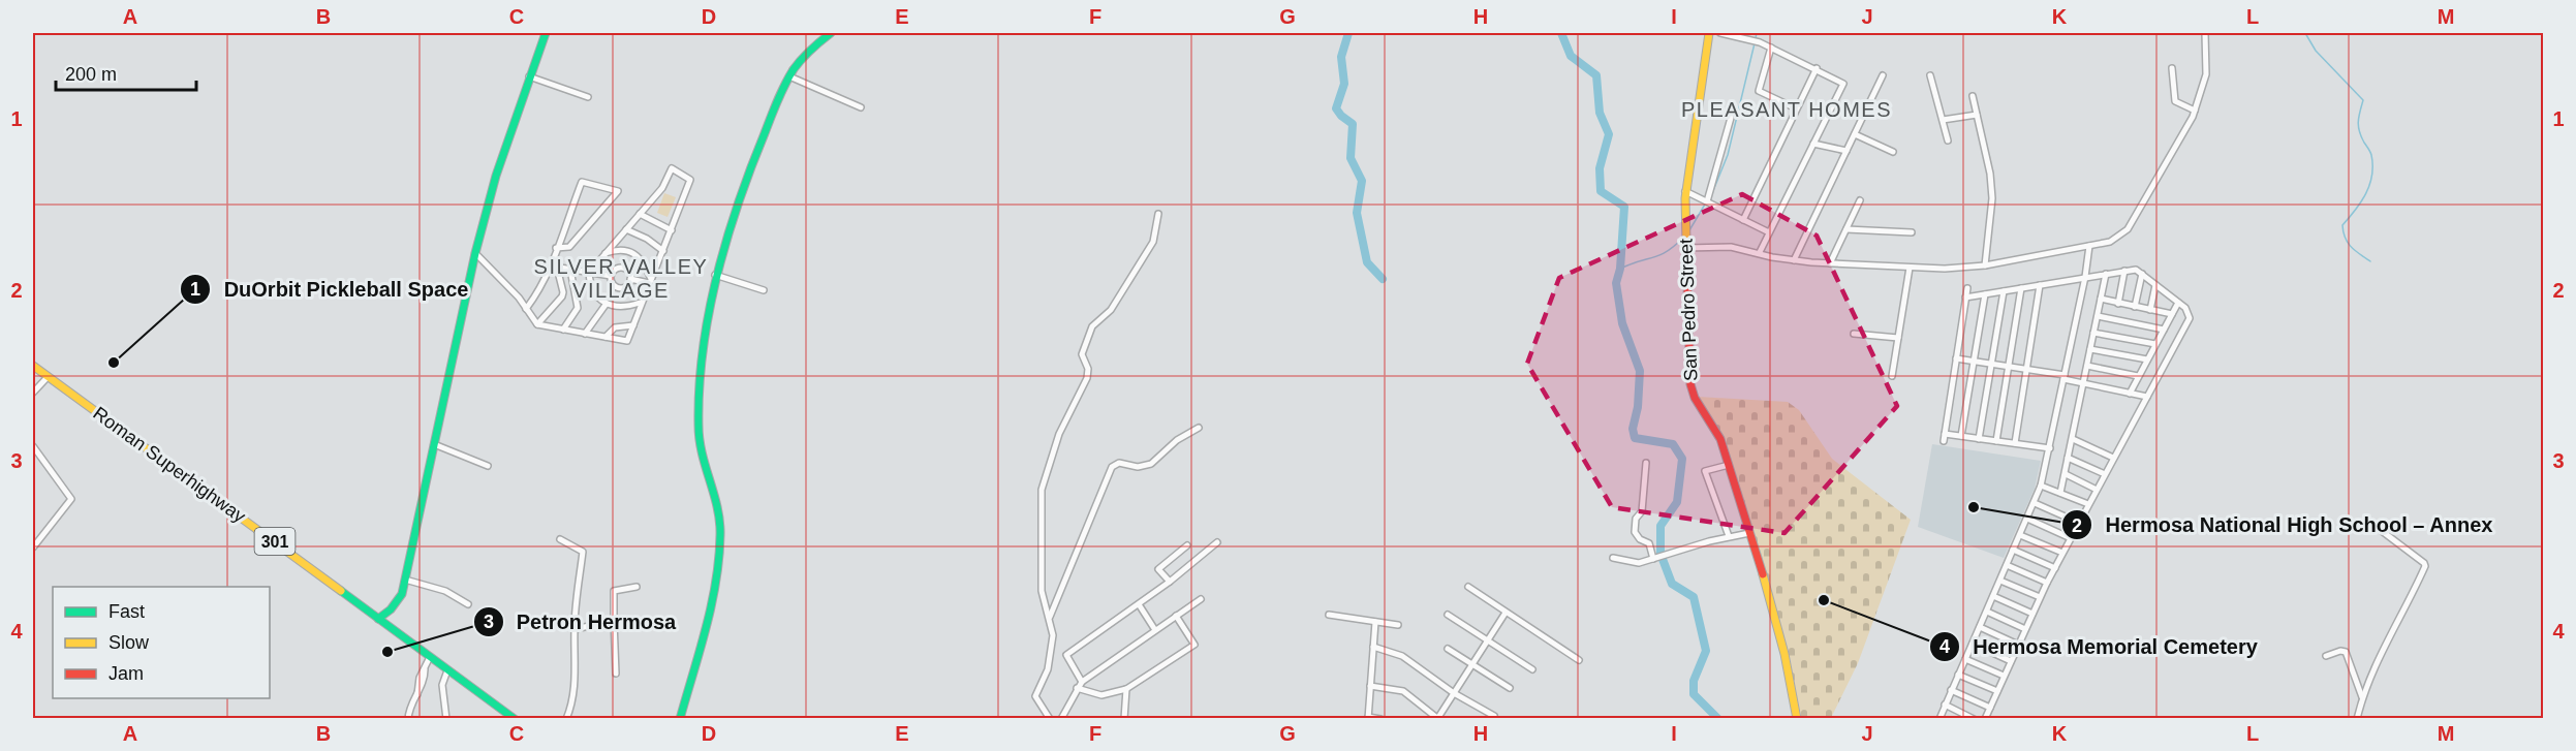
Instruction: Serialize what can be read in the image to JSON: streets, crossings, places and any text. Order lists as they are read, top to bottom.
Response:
{
  "streets": {
    "street": ["San Pedro Street", "Roman Superhighway", "301"]
  },
  "districts": ["PLEASANT HOMES", "SILVER VALLEY VILLAGE"],
  "places": [
    "DuOrbit Pickleball Space",
    "Hermosa National High School – Annex",
    "Hermosa Memorial Cemetery",
    "Petron Hermosa"
  ],
  "legend": ["Fast", "Slow", "Jam"],
  "scale_bar": "200 m",
  "grid": {
    "columns": [
      "A",
      "B",
      "C",
      "D",
      "E",
      "F",
      "G",
      "H",
      "I",
      "J",
      "K",
      "L",
      "M"
    ],
    "rows": [
      "1",
      "2",
      "3",
      "4"
    ]
  }
}
